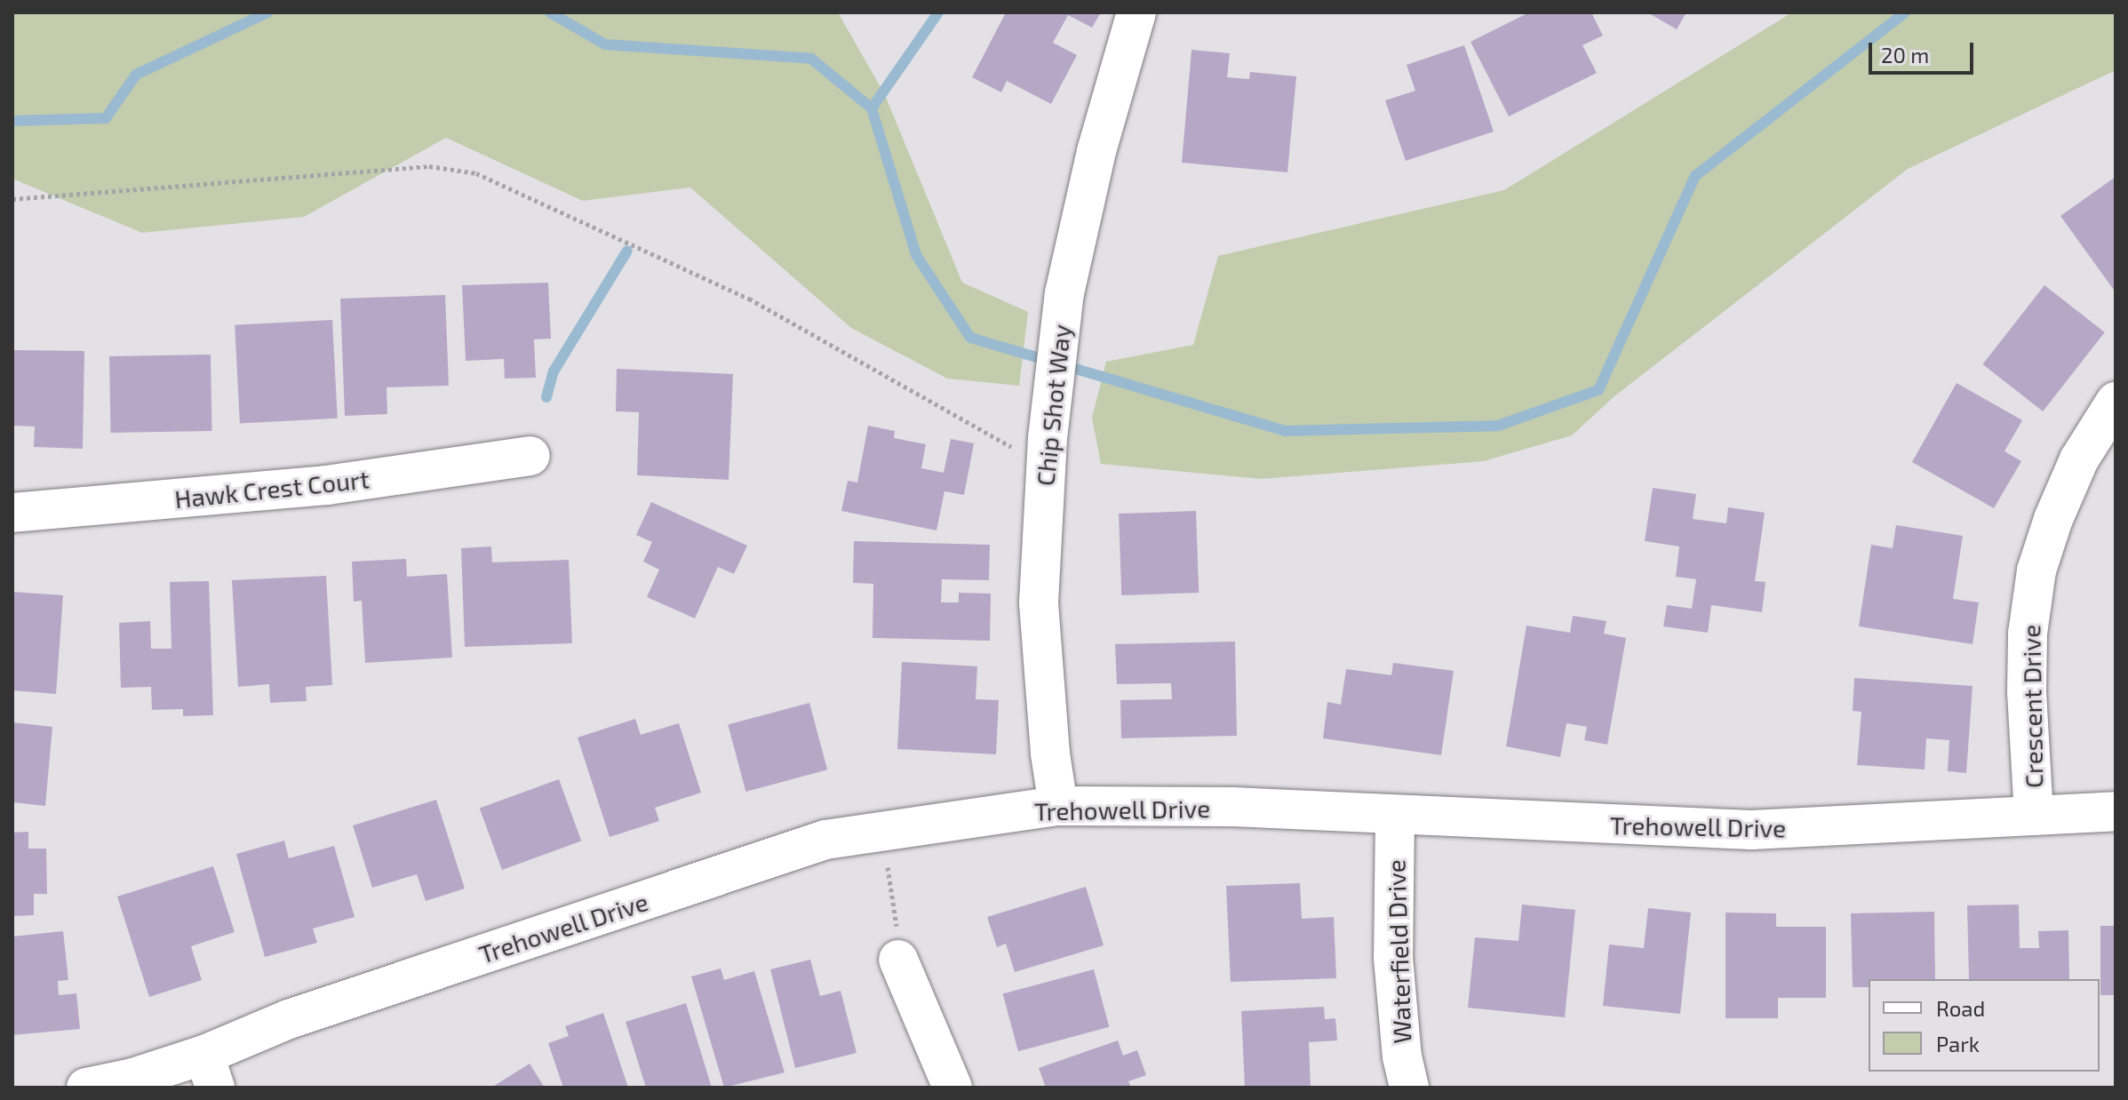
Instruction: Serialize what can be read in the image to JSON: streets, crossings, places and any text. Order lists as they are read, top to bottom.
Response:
{
  "streets": {
    "street": [
      "Chip Shot Way",
      "Hawk Crest Court",
      "Crescent Drive",
      "Trehowell Drive",
      "Waterfield Drive"
    ]
  },
  "crossings": [
    ["Chip Shot Way", "Trehowell Drive"],
    ["Crescent Drive", "Trehowell Drive"],
    ["Trehowell Drive", "Waterfield Drive"]
  ],
  "legend": ["Road", "Park"],
  "scale_bar": "20 m"
}
